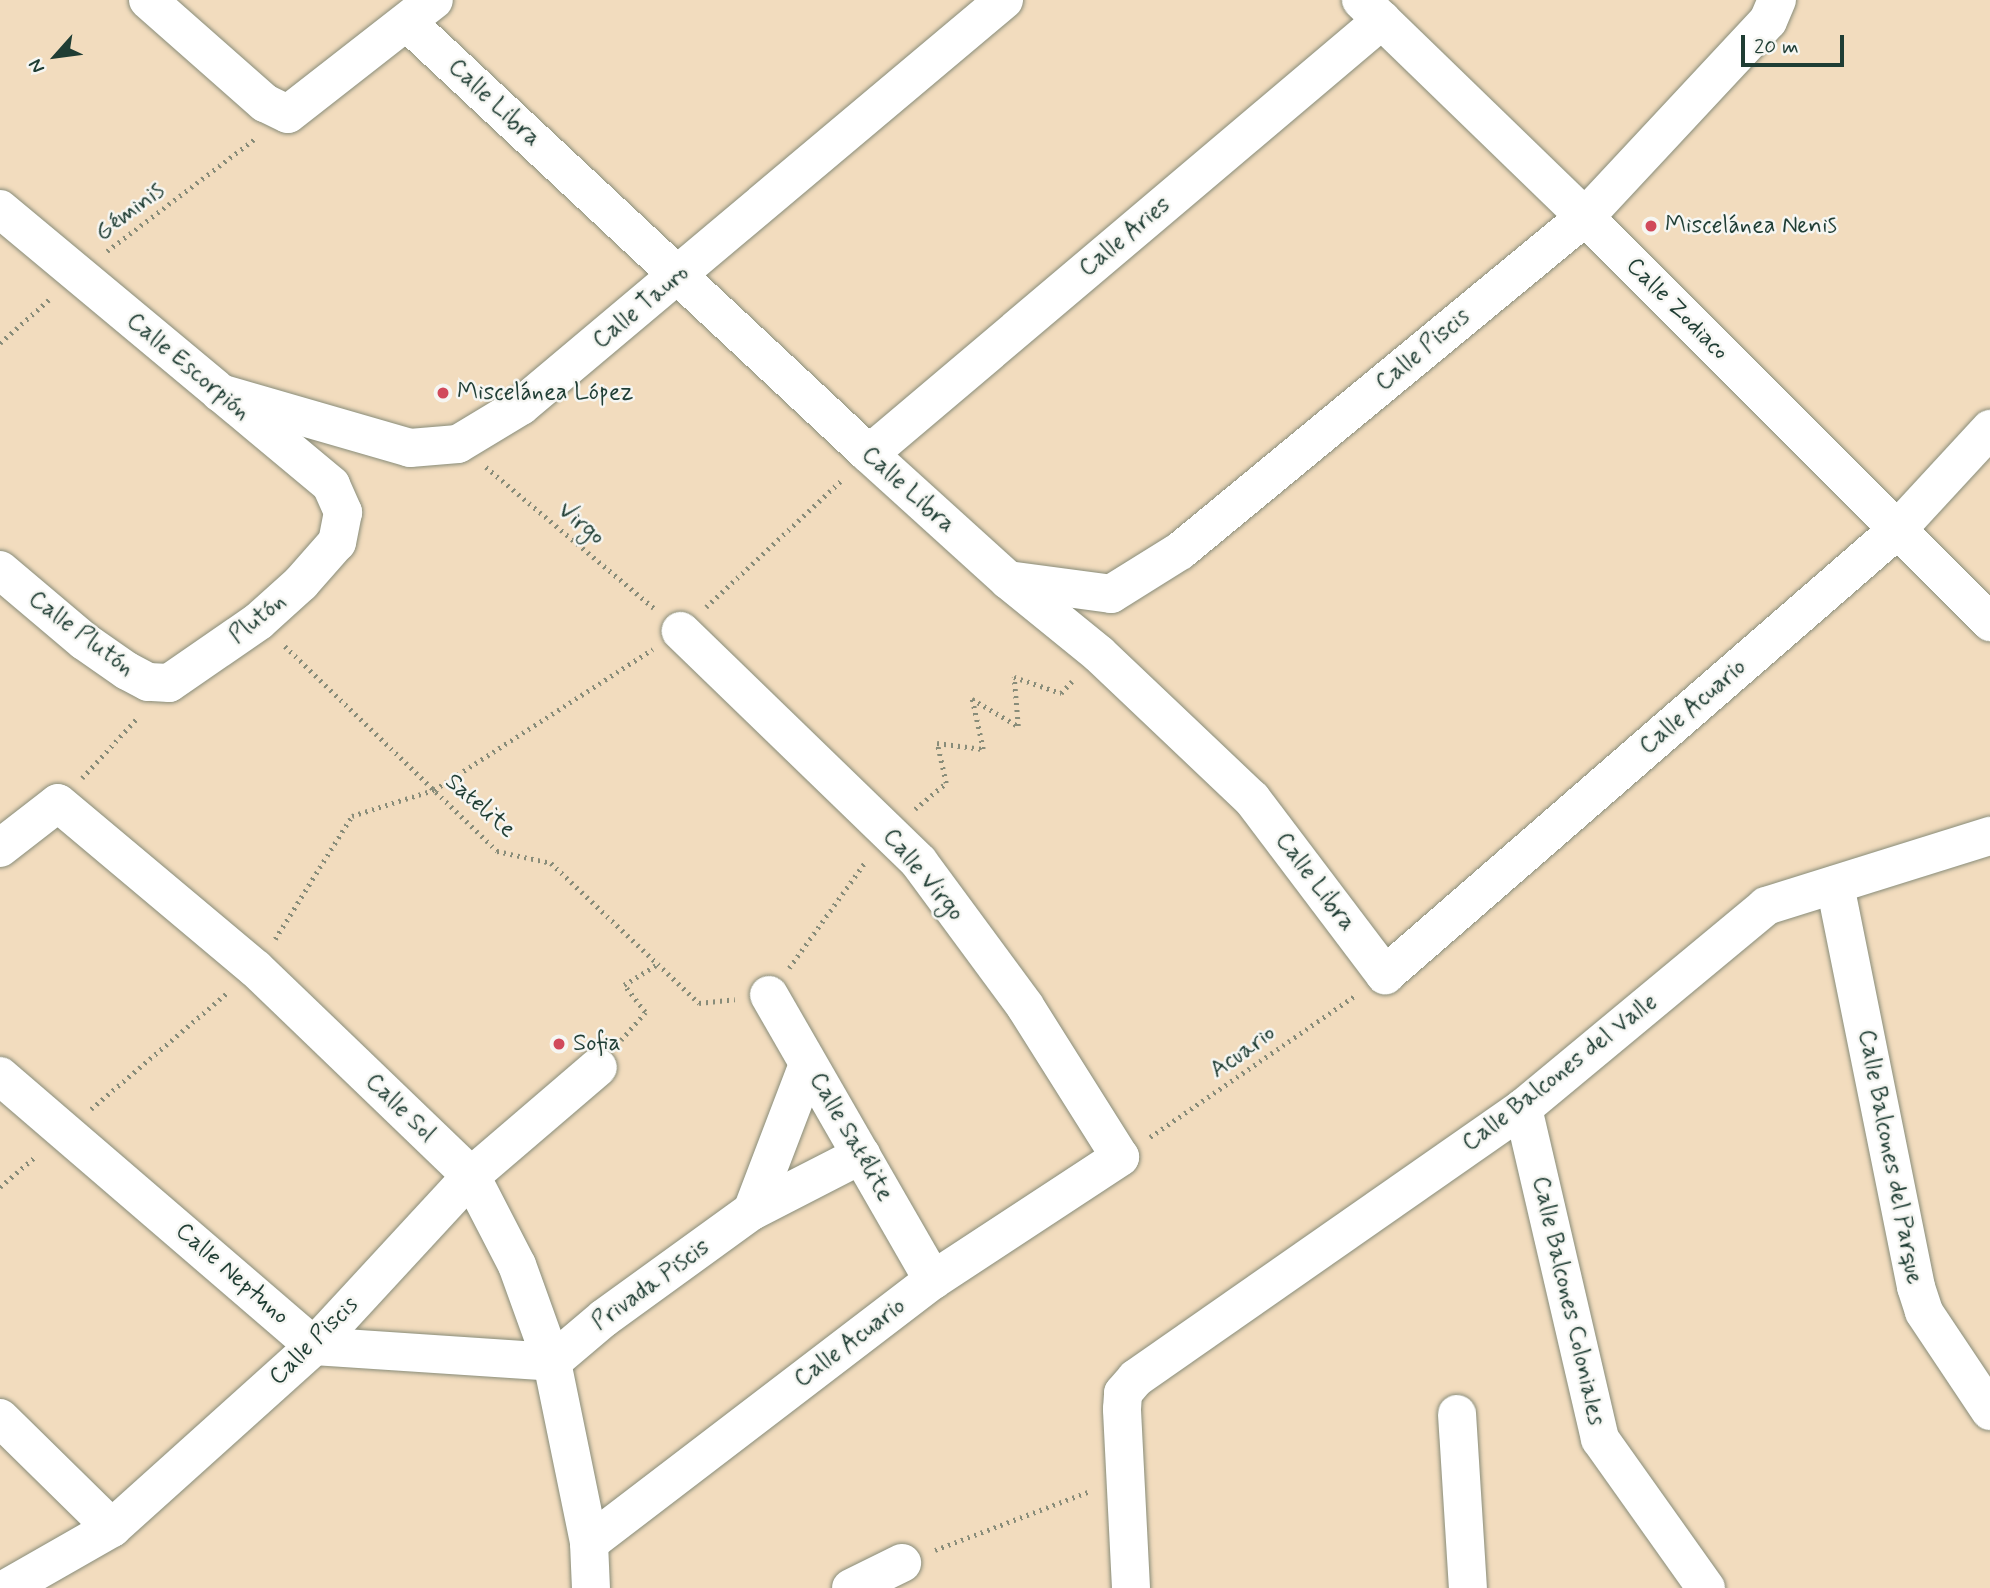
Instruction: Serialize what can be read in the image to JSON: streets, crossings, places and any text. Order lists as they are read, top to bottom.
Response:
{
  "streets": {
    "street": [
      "Calle Libra",
      "Calle Aries",
      "Calle Tauro",
      "Calle Zodiaco",
      "Calle Piscis",
      "Calle Escorpión",
      "Plutón",
      "Calle Plutón",
      "Calle Acuario",
      "Calle Virgo",
      "Calle Balcones del Valle",
      "Calle Sol",
      "Calle Satélite",
      "Calle Balcones del Parque",
      "Calle Neptuno",
      "Privada Piscis",
      "Calle Balcones Coloniales"
    ],
    "path": [
      "Géminis",
      "Virgo",
      "Satelite",
      "Acuario"
    ]
  },
  "crossings": [
    ["Calle Libra", "Calle Aries"],
    ["Calle Libra", "Calle Tauro"],
    ["Calle Libra", "Calle Piscis"],
    ["Calle Libra", "Calle Acuario"],
    ["Calle Libra", "Acuario"],
    ["Géminis", "Calle Escorpión"],
    ["Calle Aries", "Calle Zodiaco"],
    ["Calle Tauro", "Calle Escorpión"],
    ["Calle Tauro", "Virgo"],
    ["Calle Zodiaco", "Calle Piscis"],
    ["Calle Zodiaco", "Calle Acuario"],
    ["Calle Piscis", "Calle Sol"],
    ["Calle Piscis", "Calle Neptuno"],
    ["Calle Escorpión", "Plutón"],
    ["Virgo", "Calle Virgo"],
    ["Plutón", "Calle Plutón"],
    ["Plutón", "Satelite"],
    ["Calle Acuario", "Calle Virgo"],
    ["Calle Acuario", "Acuario"],
    ["Calle Acuario", "Calle Sol"],
    ["Calle Acuario", "Calle Satélite"],
    ["Satelite", "Calle Satélite"],
    ["Calle Virgo", "Acuario"],
    ["Calle Balcones del Valle", "Calle Balcones del Parque"],
    ["Calle Balcones del Valle", "Calle Balcones Coloniales"],
    ["Calle Sol", "Privada Piscis"],
    ["Calle Satélite", "Privada Piscis"]
  ],
  "places": ["Miscelánea Nenis", "Miscelánea López", "Sofia"],
  "scale_bar": "20 m",
  "north": "bottom left"
}
